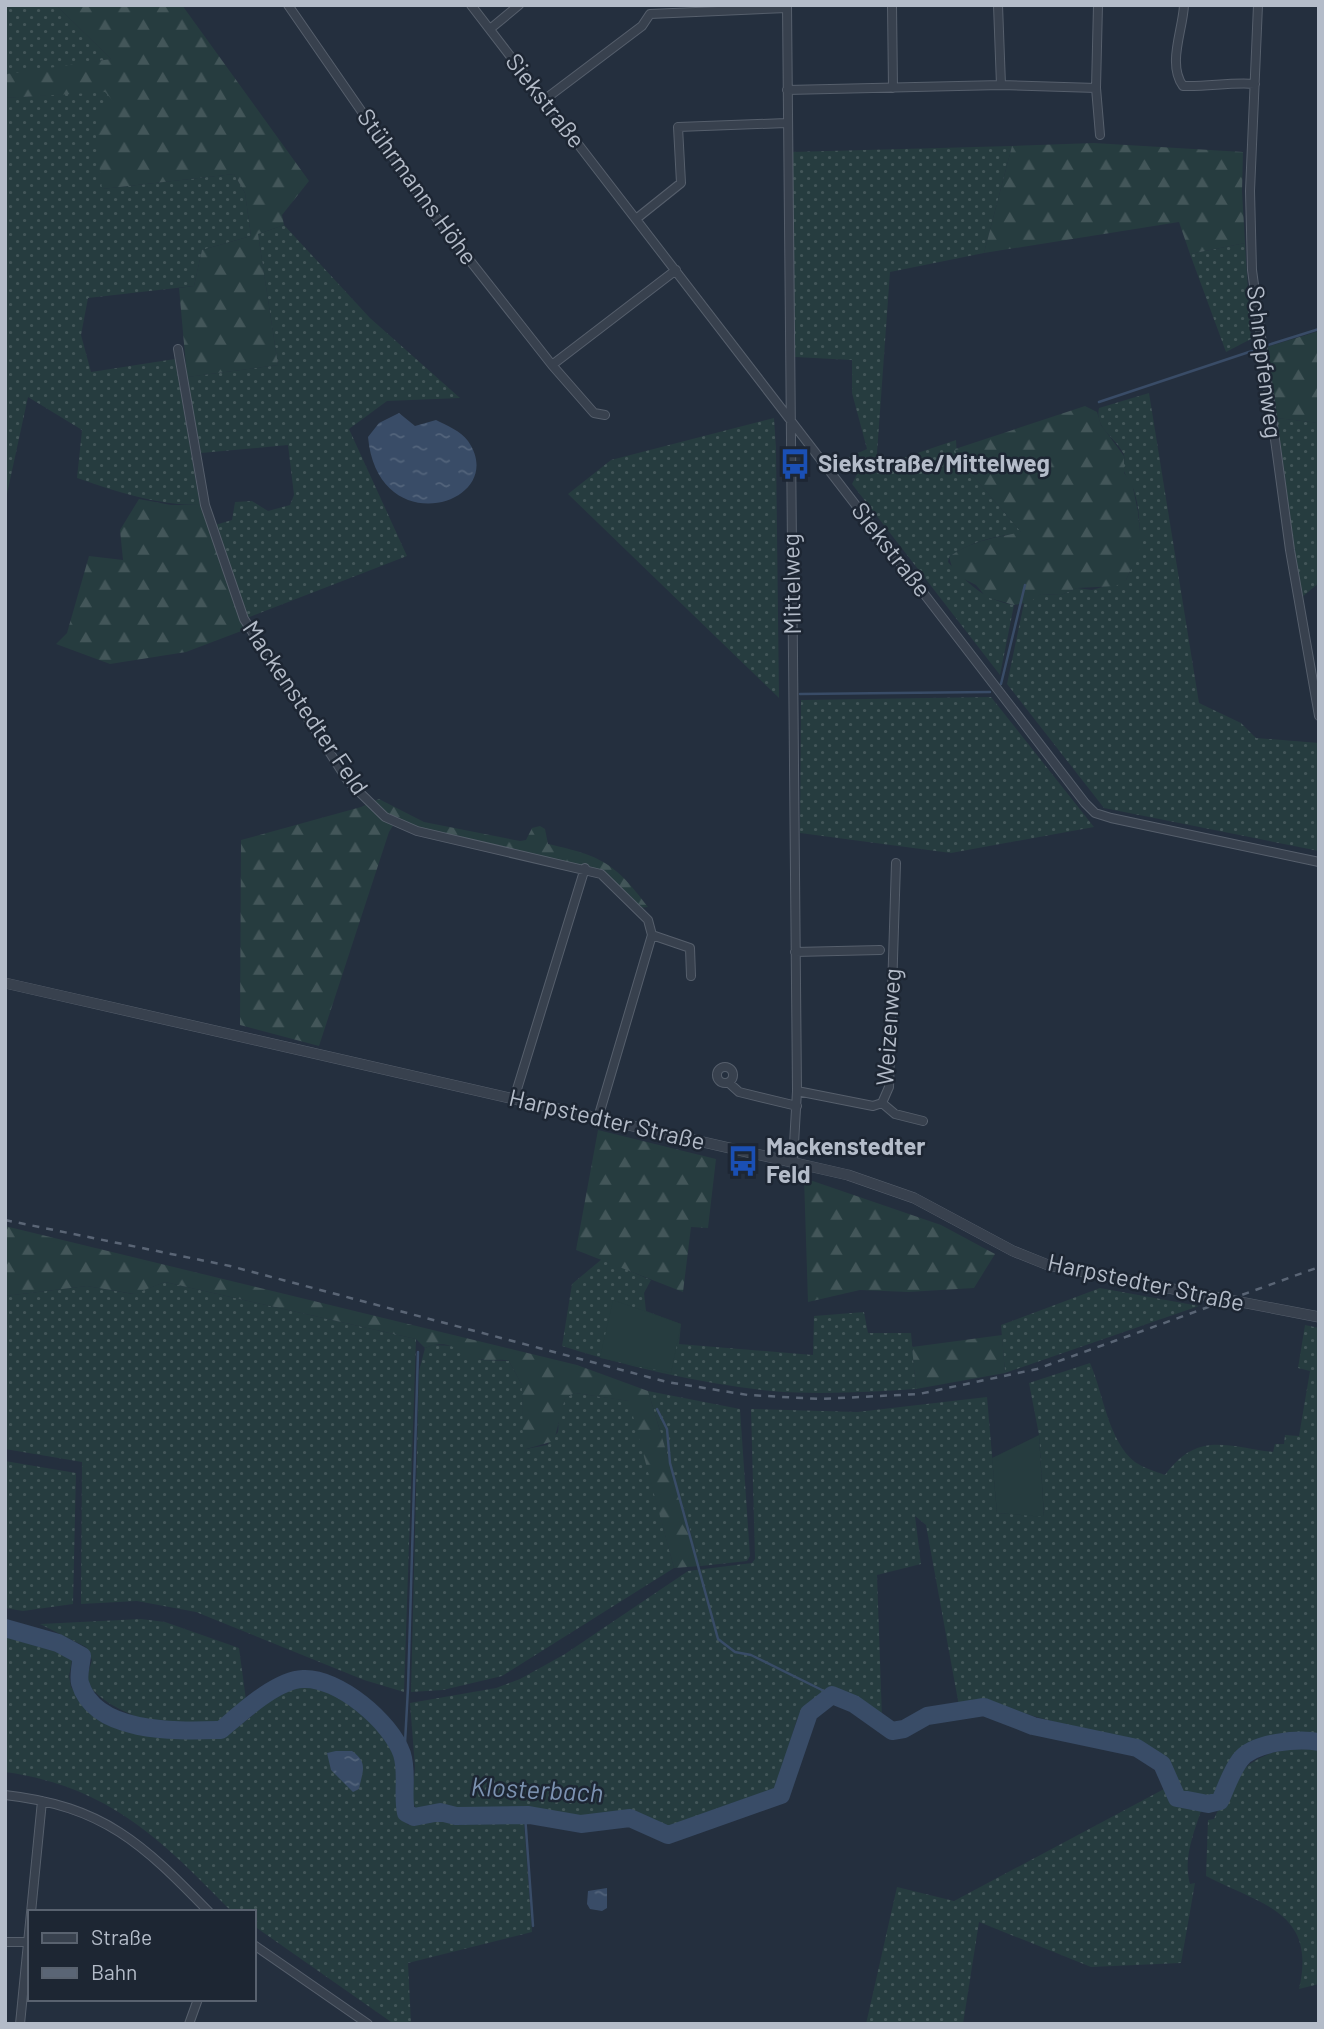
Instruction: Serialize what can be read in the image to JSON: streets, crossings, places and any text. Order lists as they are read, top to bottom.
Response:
{
  "streets": {
    "street": [
      "Siekstraße",
      "Stührmanns Höhe",
      "Schnepfenweg",
      "Mittelweg",
      "Mackenstedter Feld",
      "Weizenweg",
      "Harpstedter Straße"
    ]
  },
  "crossings": [
    ["Siekstraße", "Mittelweg"],
    ["Mittelweg", "Weizenweg"],
    ["Mittelweg", "Harpstedter Straße"]
  ],
  "water": ["Klosterbach"],
  "places": {
    "bus stop": ["Siekstraße/Mittelweg", "Mackenstedter Feld"]
  },
  "legend": ["Straße", "Bahn"]
}
